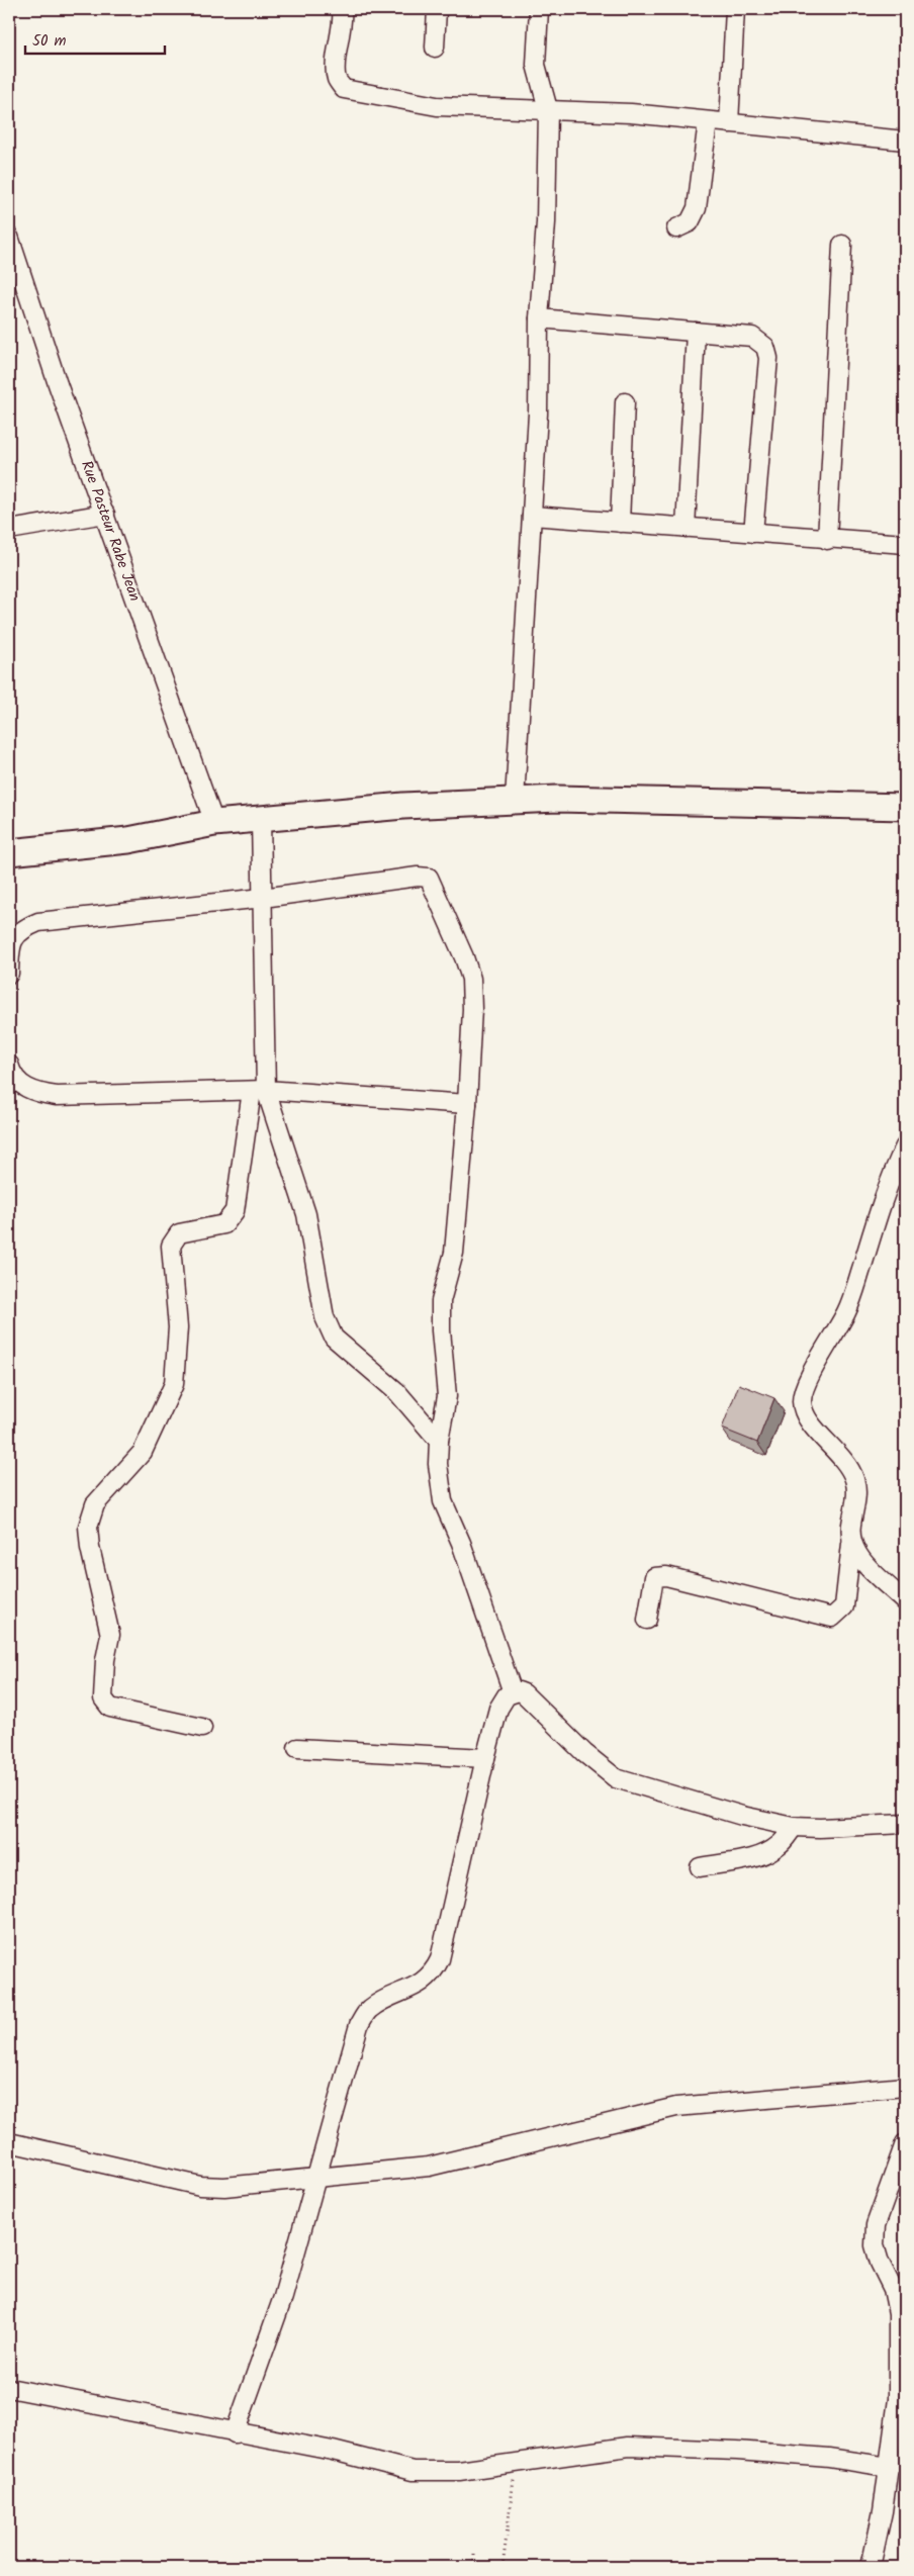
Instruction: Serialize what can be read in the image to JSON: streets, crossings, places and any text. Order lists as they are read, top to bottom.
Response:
{
  "streets": {
    "street": ["Rue Pasteur Rabe Jean"]
  },
  "scale_bar": "50 m"
}
